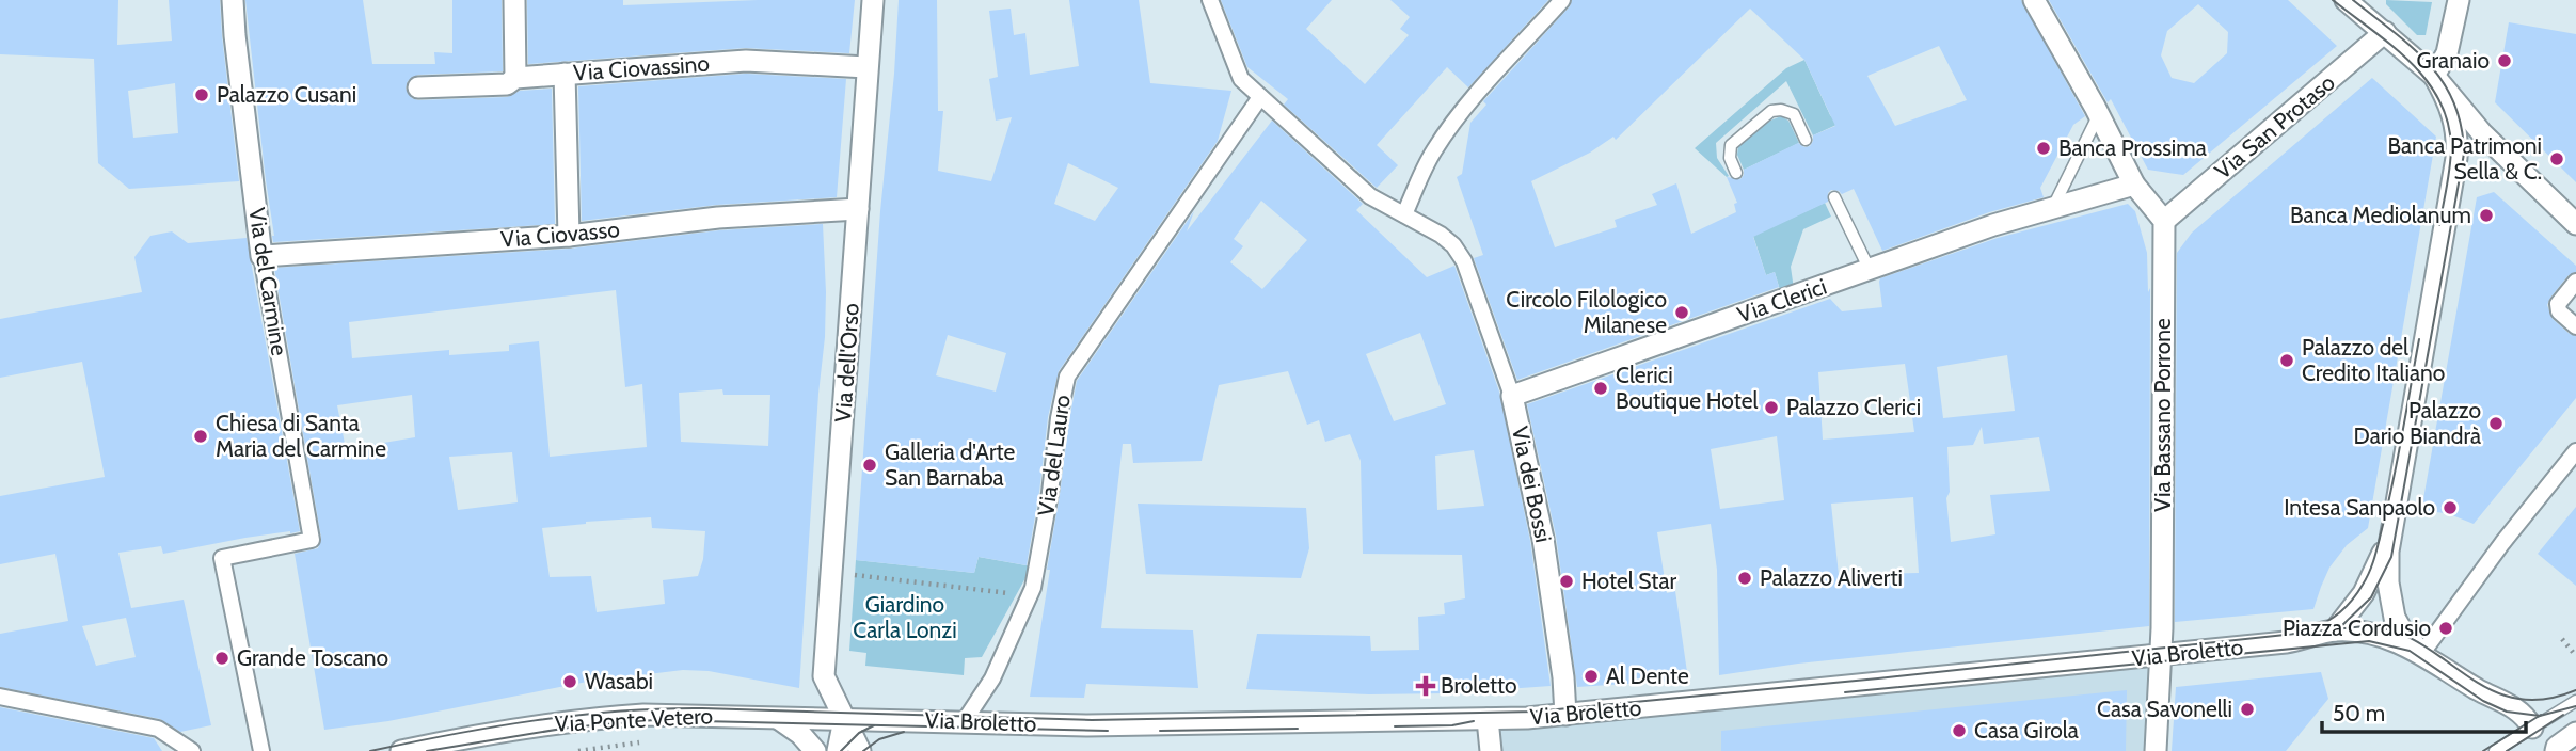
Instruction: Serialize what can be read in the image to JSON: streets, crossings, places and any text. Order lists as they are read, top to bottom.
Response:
{
  "streets": {
    "street": [
      "Via Ciovassino",
      "Via San Protaso",
      "Via Ciovasso",
      "Via del Carmine",
      "Via Clerici",
      "Via dell'Orso",
      "Via Bassano Porrone",
      "Via del Lauro",
      "Via dei Bossi",
      "Via Broletto",
      "Via Ponte Vetero"
    ]
  },
  "crossings": [
    ["Via Ciovassino", "Via dell'Orso"],
    ["Via San Protaso", "Via Bassano Porrone"],
    ["Via Ciovasso", "Via del Carmine"],
    ["Via Ciovasso", "Via dell'Orso"],
    ["Via Clerici", "Via dei Bossi"],
    ["Via dell'Orso", "Via Broletto"],
    ["Via dell'Orso", "Via Ponte Vetero"],
    ["Via Bassano Porrone", "Via Broletto"],
    ["Via del Lauro", "Via Broletto"],
    ["Via dei Bossi", "Via Broletto"],
    ["Via Broletto", "Via Ponte Vetero"]
  ],
  "parks": ["Giardino Carla Lonzi"],
  "places": {
    "other": [
      "Granaio",
      "Palazzo Cusani",
      "Banca Prossima",
      "Banca Patrimoni Sella & C.",
      "Banca Mediolanum",
      "Circolo Filologico Milanese",
      "Palazzo del Credito Italiano",
      "Clerici Boutique Hotel",
      "Palazzo Clerici",
      "Palazzo Dario Biandrà",
      "Chiesa di Santa Maria del Carmine",
      "Galleria d'Arte San Barnaba",
      "Intesa Sanpaolo",
      "Palazzo Aliverti",
      "Hotel Star",
      "Piazza Cordusio",
      "Grande Toscano",
      "Al Dente",
      "Wasabi",
      "Casa Savonelli",
      "Casa Girola"
    ],
    "health": ["Broletto"]
  },
  "scale_bar": "50 m"
}
